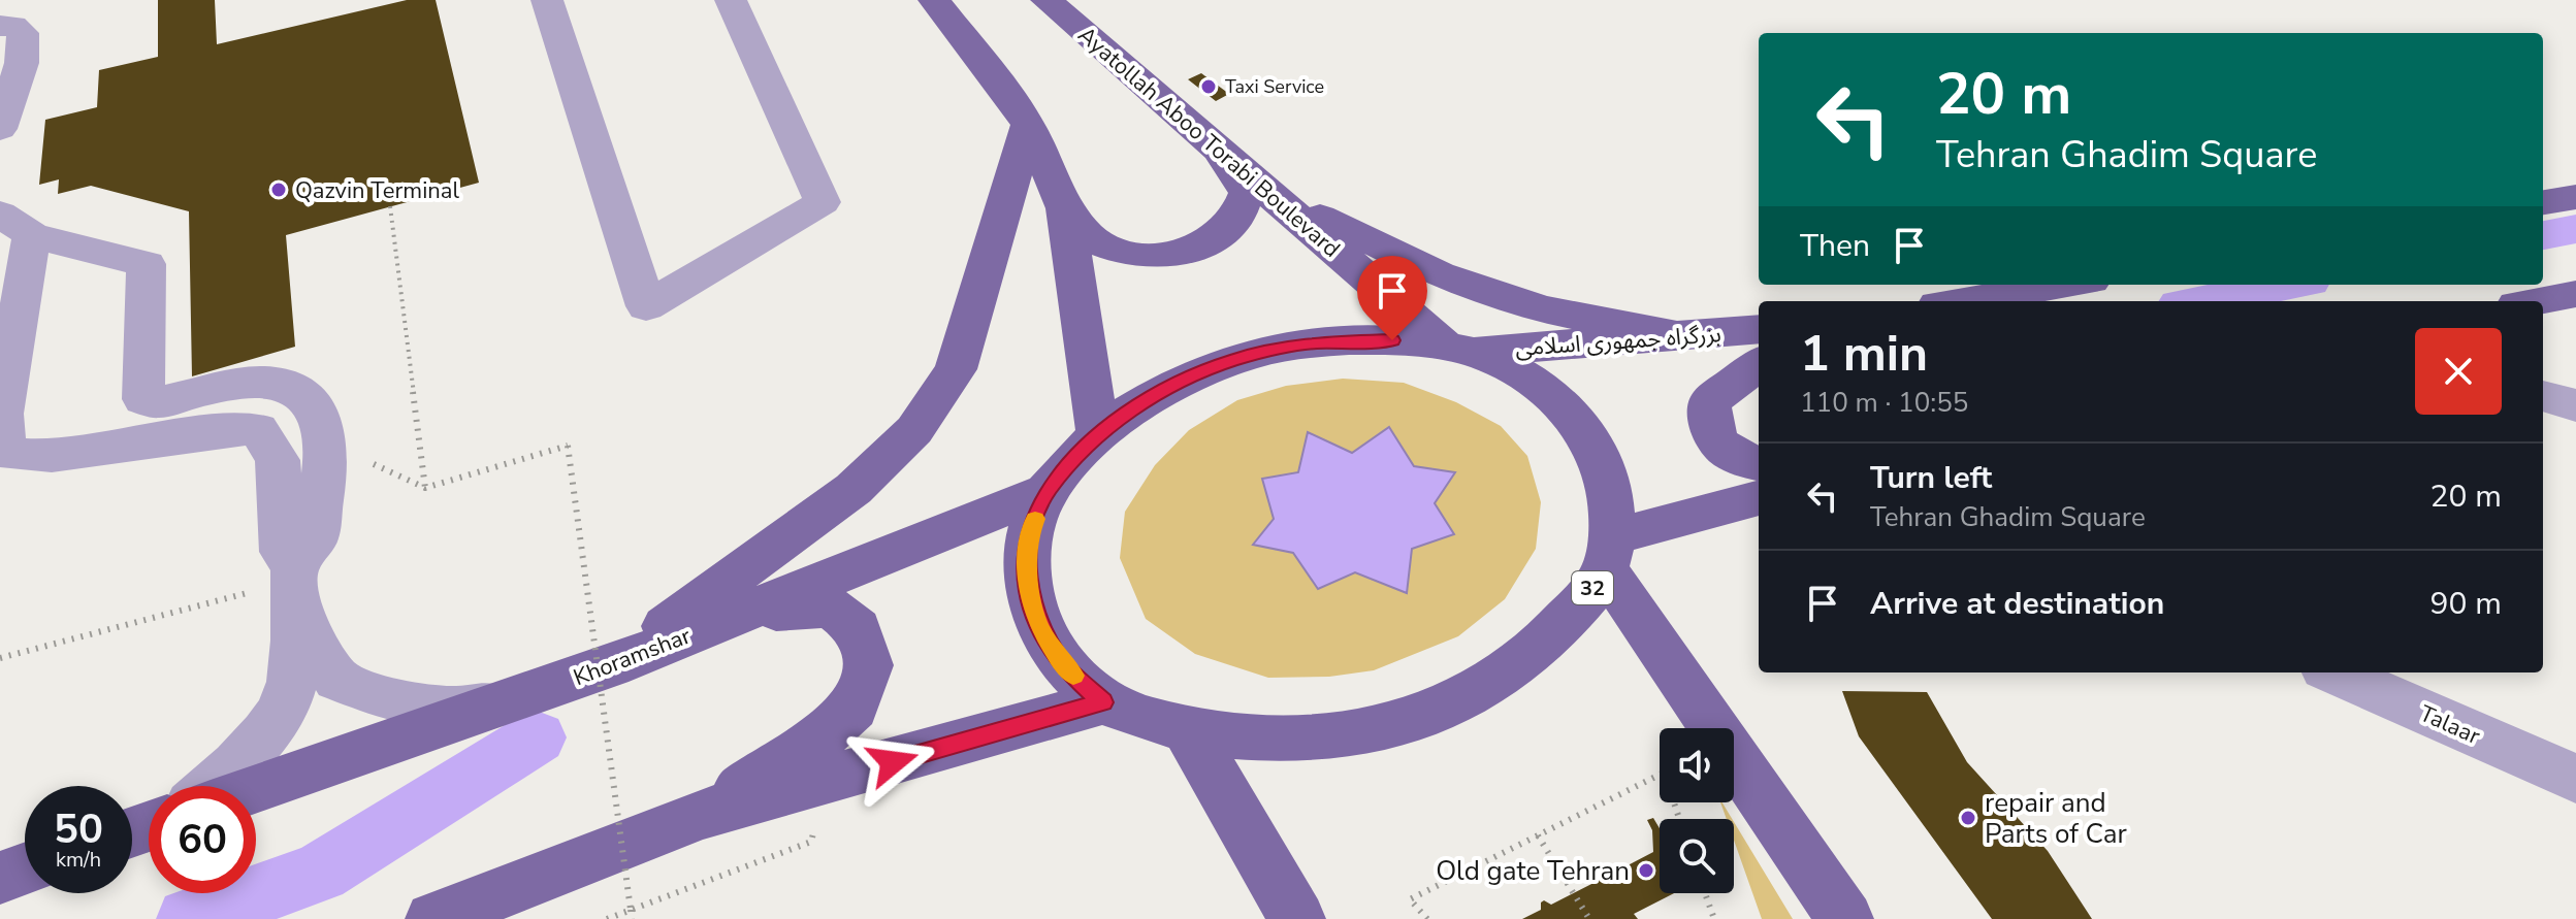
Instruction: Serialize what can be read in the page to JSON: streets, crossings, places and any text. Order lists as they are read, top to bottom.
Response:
{
  "streets": {
    "main road": [
      "Ayatollah Aboo Torabi Boulevard",
      "بزرگراه جمهوری اسلامی",
      "32",
      "Khoramshar"
    ],
    "street": ["Talaar"]
  },
  "crossings": [
    ["Ayatollah Aboo Torabi Boulevard", "بزرگراه جمهوری اسلامی"],
    ["Ayatollah Aboo Torabi Boulevard", "32"],
    ["بزرگراه جمهوری اسلامی", "32"],
    ["32", "Khoramshar"]
  ],
  "places": [
    "Taxi Service",
    "Qazvin Terminal",
    "repair and Parts of Car",
    "Old gate Tehran"
  ],
  "page": {
    "turn": ["20 m", "Tehran Ghadim Square"],
    "then": "Then",
    "heading": ["1 min", "110 m · 10:55"],
    "list": [
      {
        "name": "Turn left",
        "note": "Tehran Ghadim Square",
        "value": "20 m"
      },
      {
        "name": "Arrive at destination",
        "value": "90 m"
      }
    ],
    "speed": "50 km/h",
    "limit": "60"
  }
}
